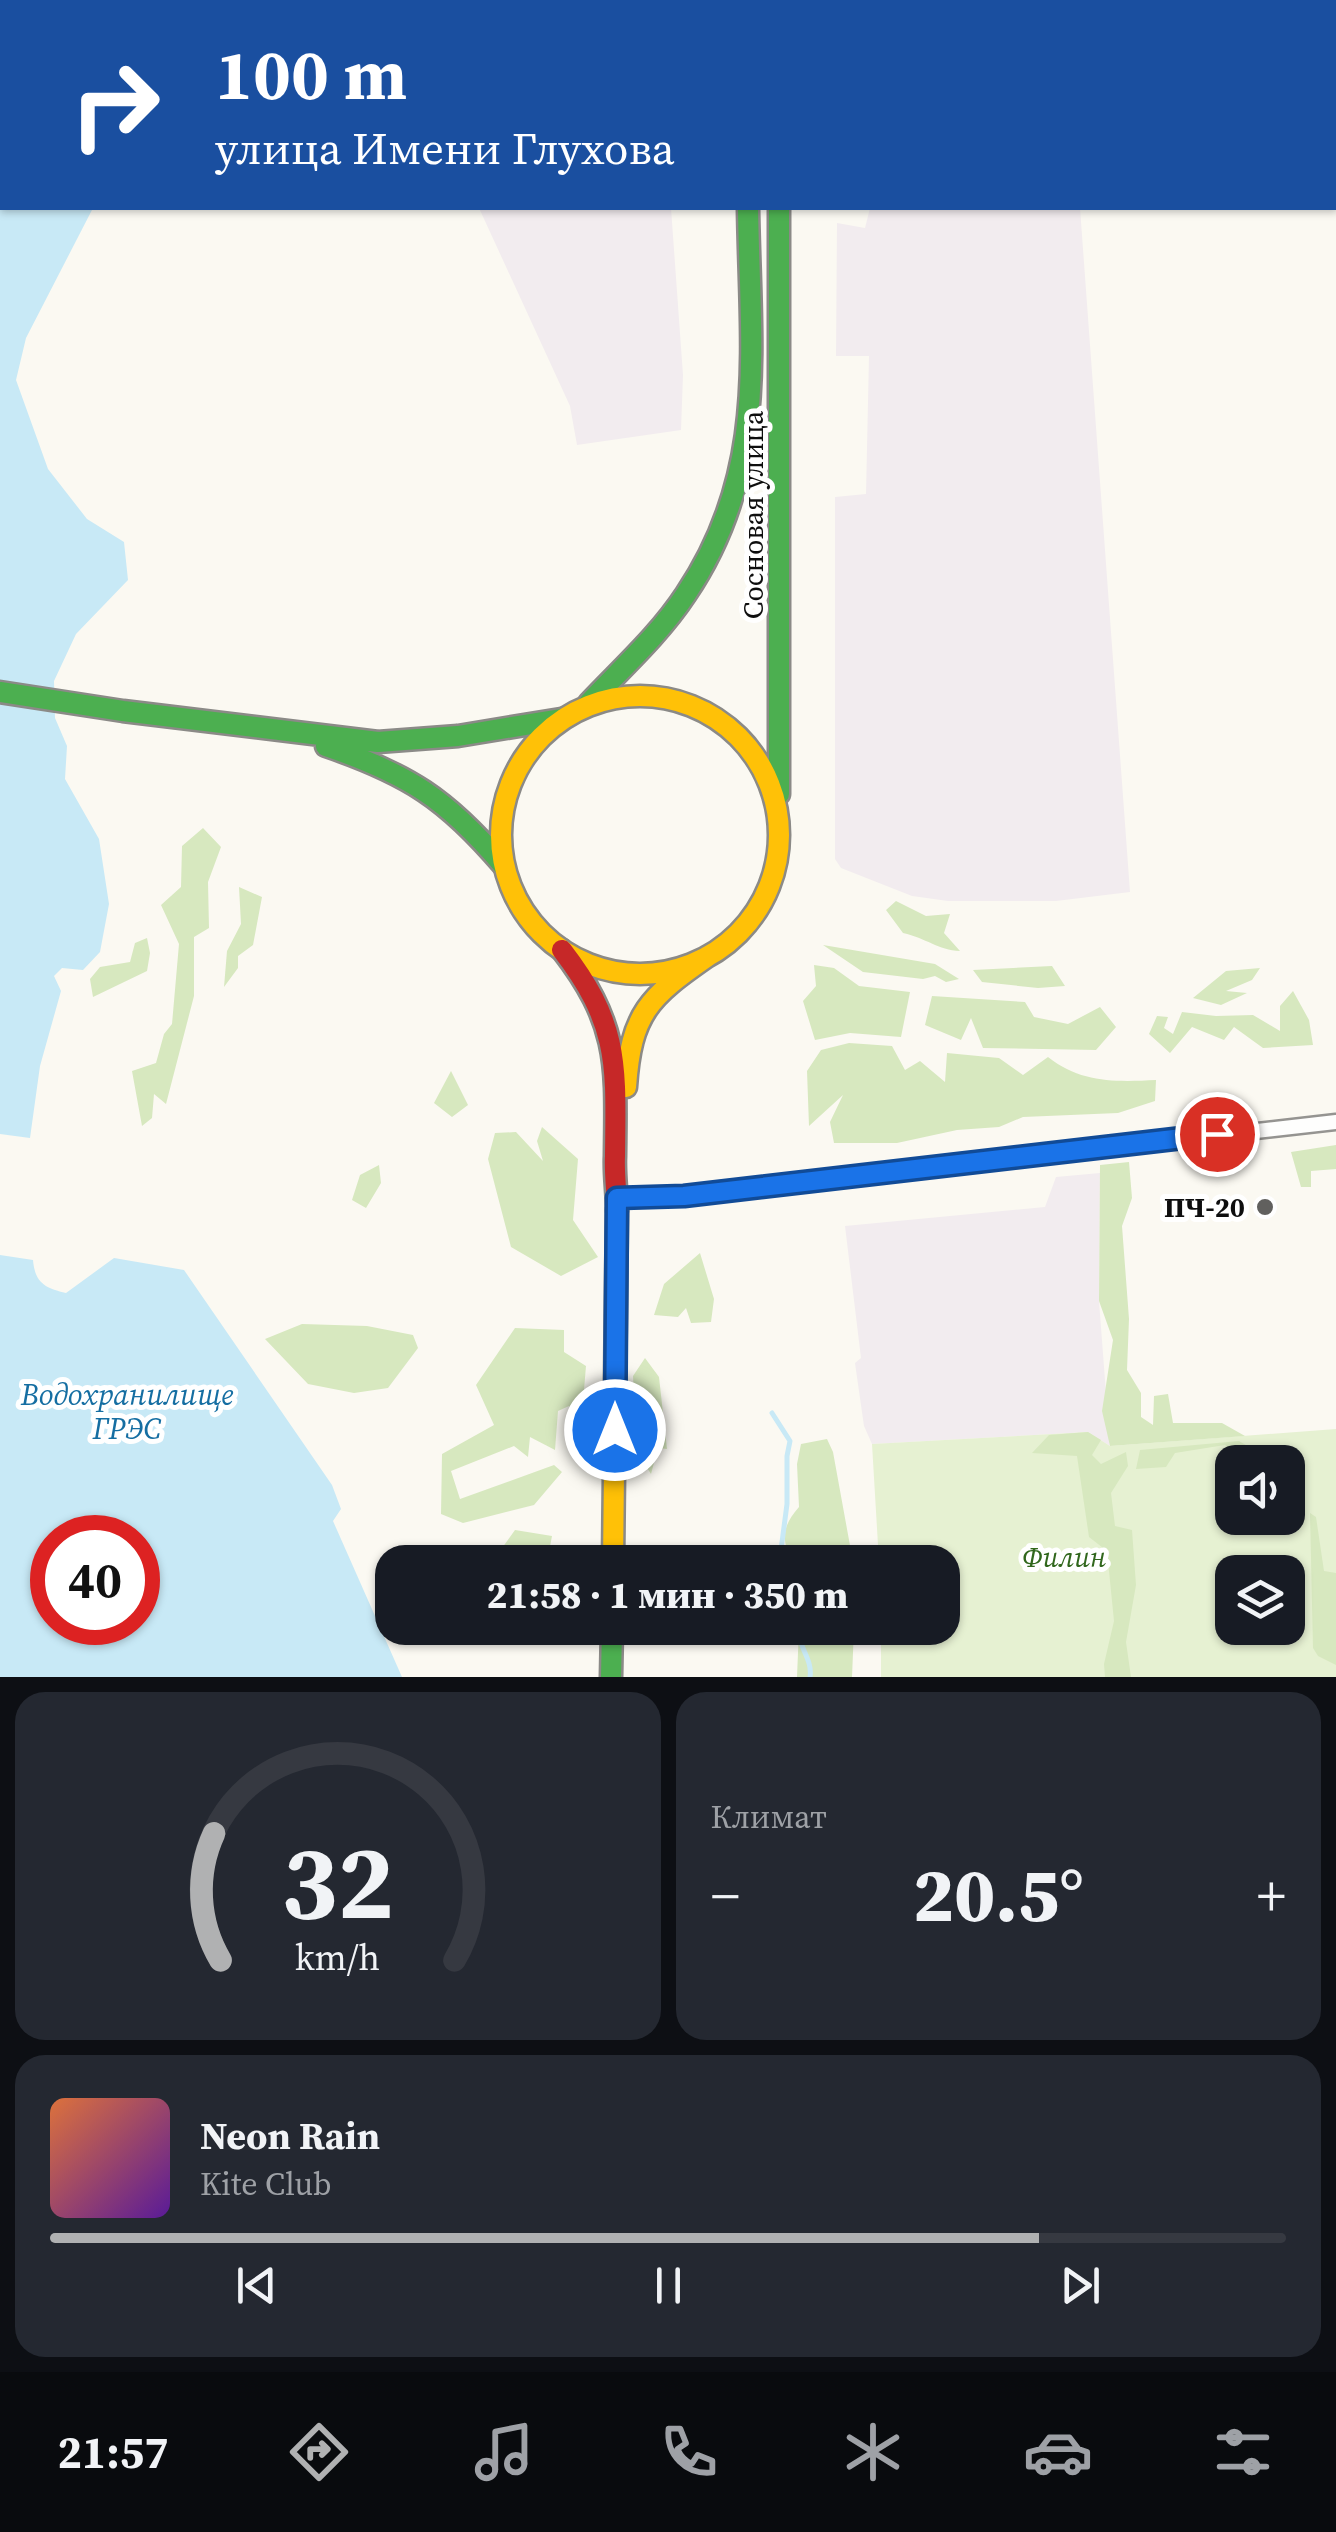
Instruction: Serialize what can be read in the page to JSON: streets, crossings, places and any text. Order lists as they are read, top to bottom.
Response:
{
  "streets": {
    "main road": ["Сосновая улица"]
  },
  "water": ["Водохранилище ГРЭС"],
  "parks": ["Филин"],
  "places": ["ПЧ-20"],
  "page": {
    "turn": ["100 m", "улица Имени Глухова"],
    "limit": "40",
    "trip": "21:58 · 1 мин · 350 m",
    "tile": "Климат",
    "heat": ["−", "20.5°", "+"],
    "song": ["Neon Rain", "Kite Club"],
    "tabs": "21:57",
    "gauge": ["32", "km/h"]
  }
}
